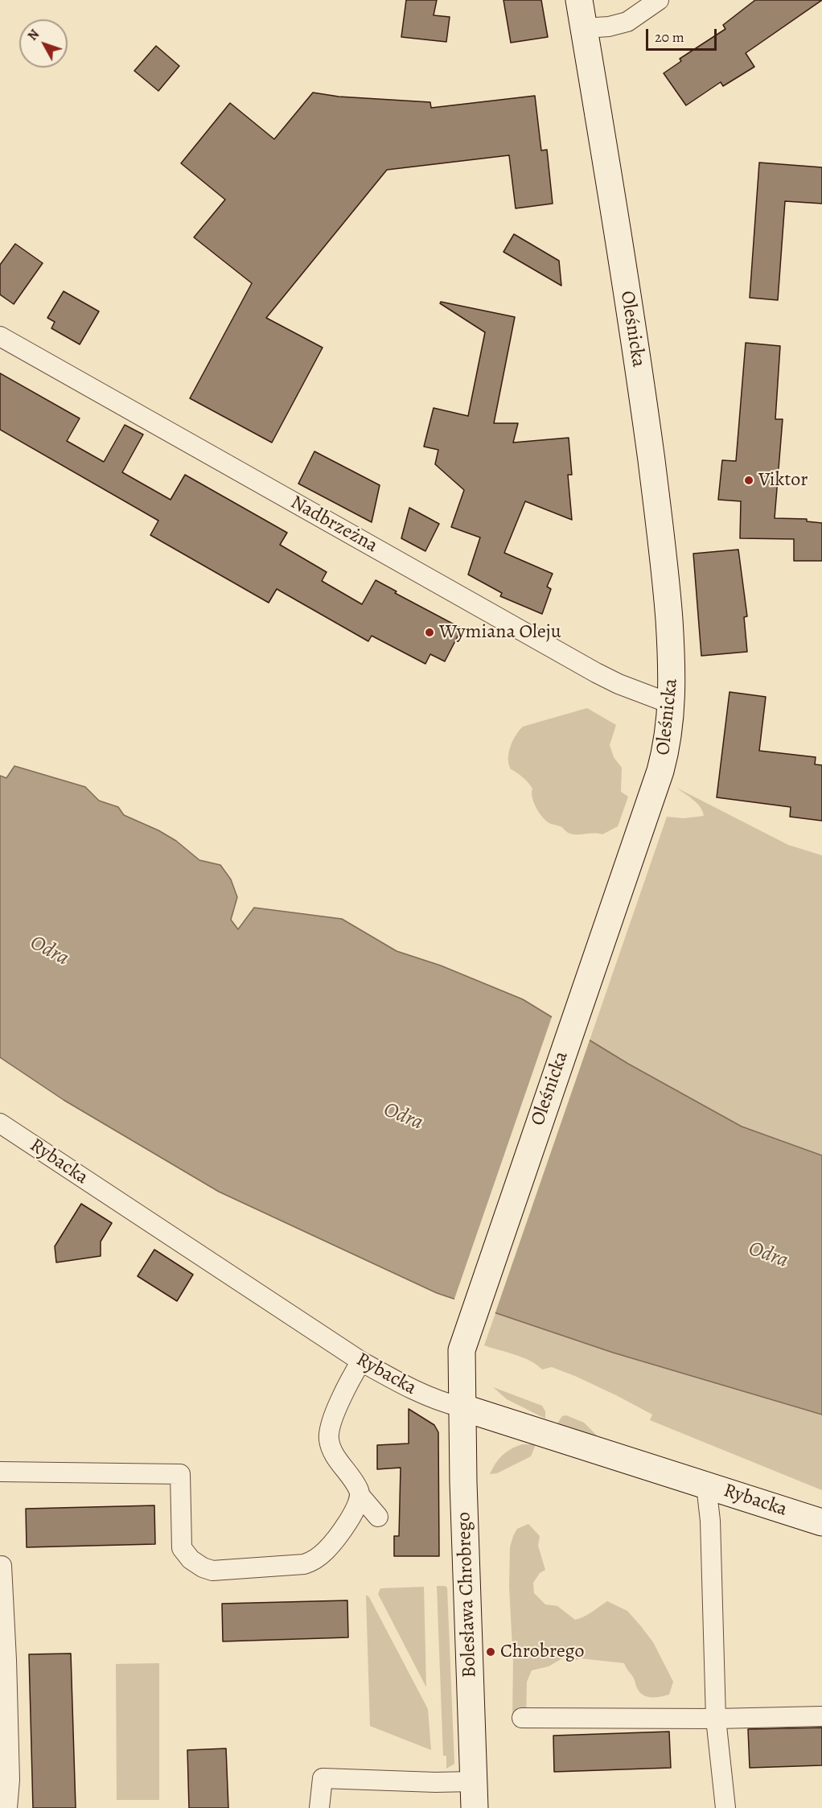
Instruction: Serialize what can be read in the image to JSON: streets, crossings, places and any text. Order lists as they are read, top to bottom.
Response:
{
  "streets": {
    "main road": ["Oleśnicka", "Rybacka", "Bolesława Chrobrego"],
    "street": ["Nadbrzeżna"]
  },
  "crossings": [
    ["Oleśnicka", "Nadbrzeżna"],
    ["Oleśnicka", "Rybacka"],
    ["Oleśnicka", "Bolesława Chrobrego"],
    ["Rybacka", "Bolesława Chrobrego"]
  ],
  "water": ["Odra"],
  "places": ["Viktor", "Wymiana Oleju", "Chrobrego"],
  "scale_bar": "20 m",
  "north": "top left"
}
